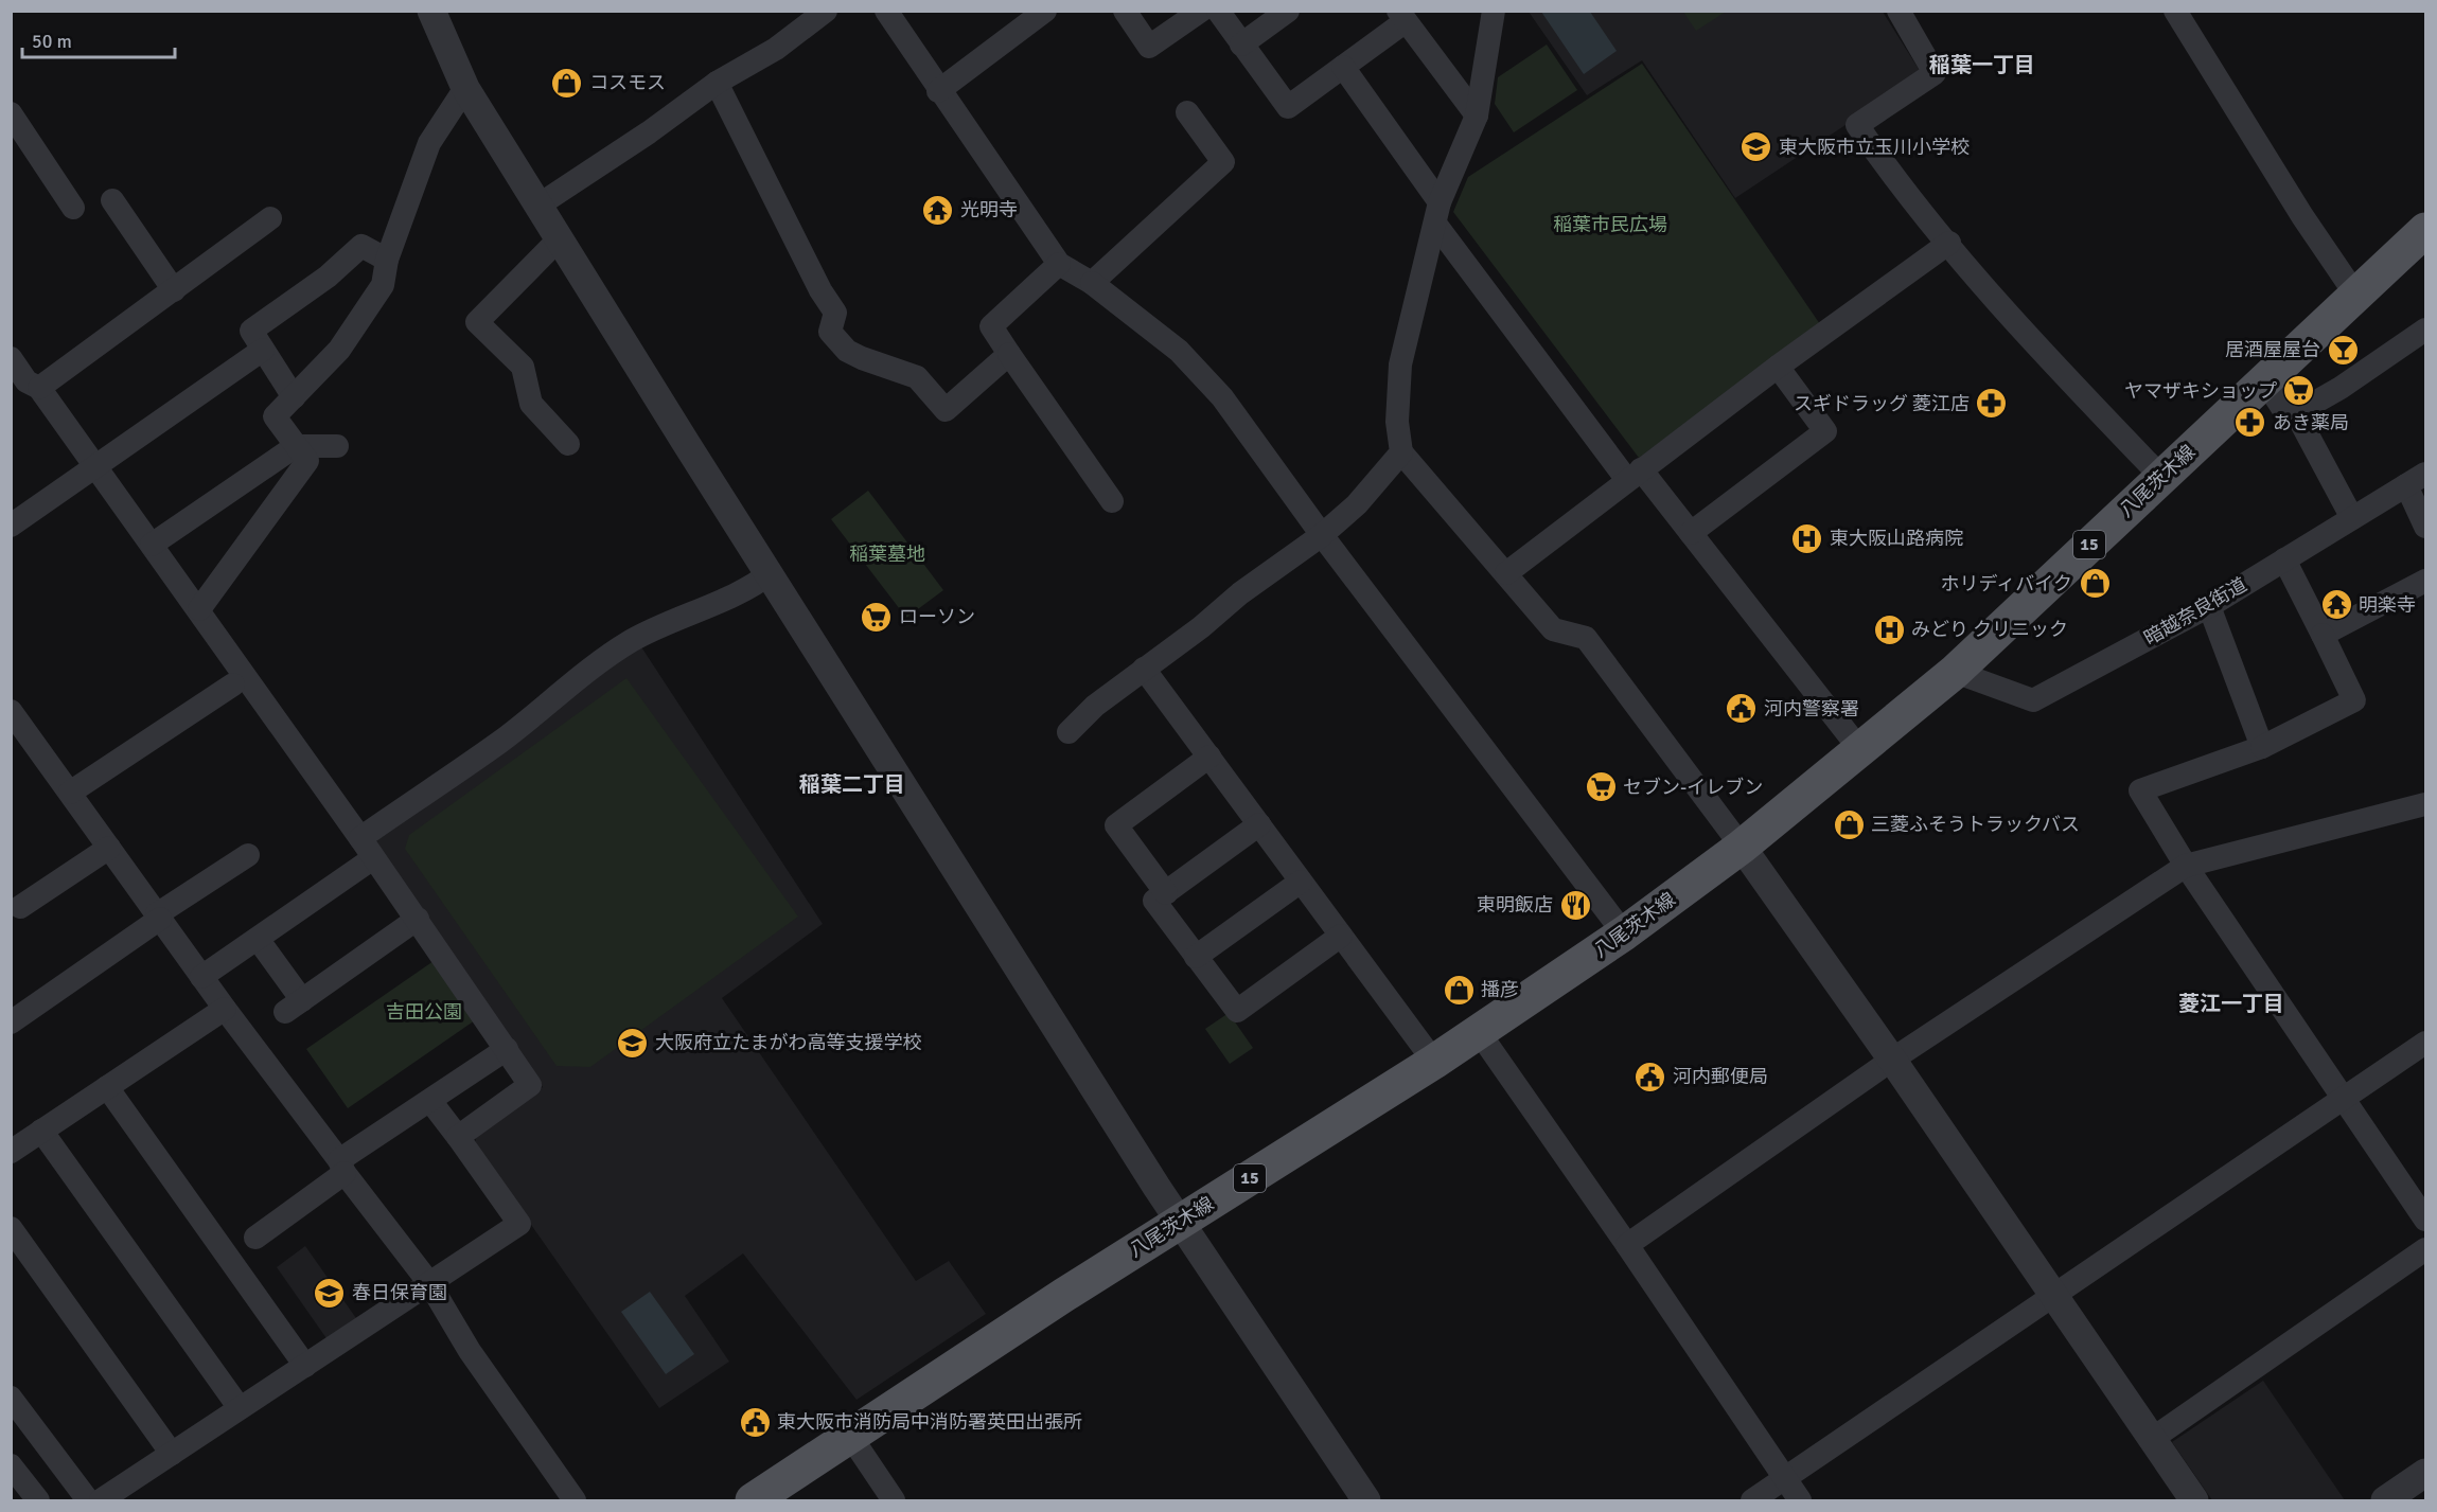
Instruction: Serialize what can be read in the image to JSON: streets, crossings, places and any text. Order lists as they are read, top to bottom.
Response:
{
  "streets": {
    "main road": ["八尾茨木線", "15"],
    "street": ["暗越奈良街道"]
  },
  "crossings": [
    ["八尾茨木線", "暗越奈良街道"]
  ],
  "districts": ["稲葉一丁目", "稲葉二丁目", "菱江一丁目"],
  "parks": ["稲葉市民広場", "稲葉墓地", "吉田公園"],
  "places": {
    "shop": [
      "コスモス",
      "ホリディバイク",
      "三菱ふそうトラックバス",
      "播彦"
    ],
    "school or university": ["東大阪市立玉川小学校", "大阪府立たまがわ高等支援学校", "春日保育園"],
    "temple": ["光明寺", "明楽寺"],
    "bar": ["居酒屋屋台"],
    "supermarket": ["ヤマザキショップ", "ローソン", "セブン-イレブン"],
    "pharmacy": ["スギドラッグ 菱江店", "あき薬局"],
    "hospital": ["東大阪山路病院", "みどり クリニック"],
    "public building": ["河内警察署", "河内郵便局", "東大阪市消防局中消防署英田出張所"],
    "restaurant": ["東明飯店"]
  },
  "scale_bar": "50 m"
}
